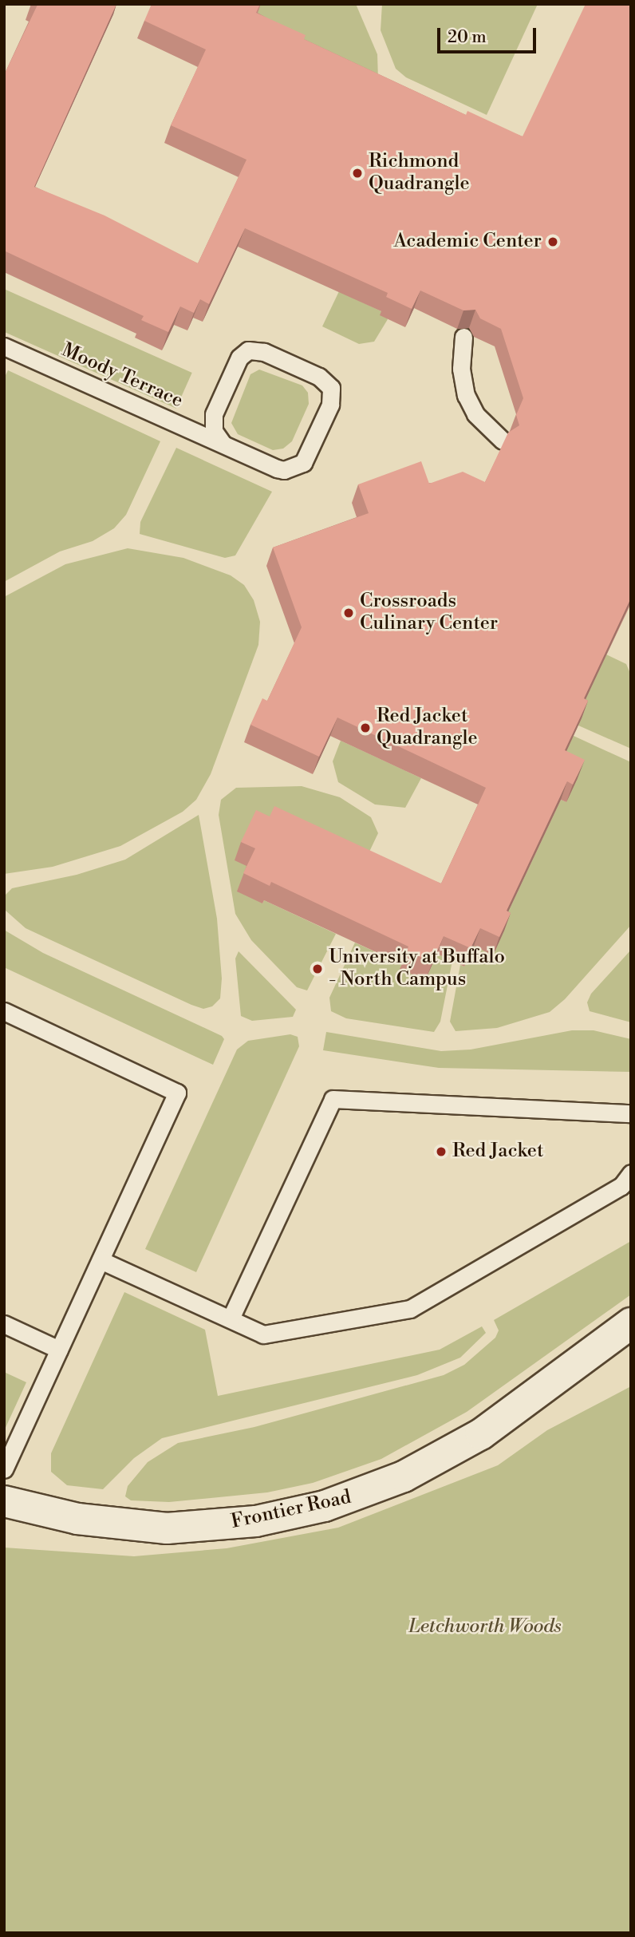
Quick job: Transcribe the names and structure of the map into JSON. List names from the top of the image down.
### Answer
{
  "streets": {
    "street": ["Frontier Road"],
    "lane": ["Moody Terrace"]
  },
  "parks": ["Letchworth Woods"],
  "places": [
    "Richmond Quadrangle",
    "Academic Center",
    "Crossroads Culinary Center",
    "Red Jacket Quadrangle",
    "University at Buffalo - North Campus",
    "Red Jacket"
  ],
  "scale_bar": "20 m"
}
